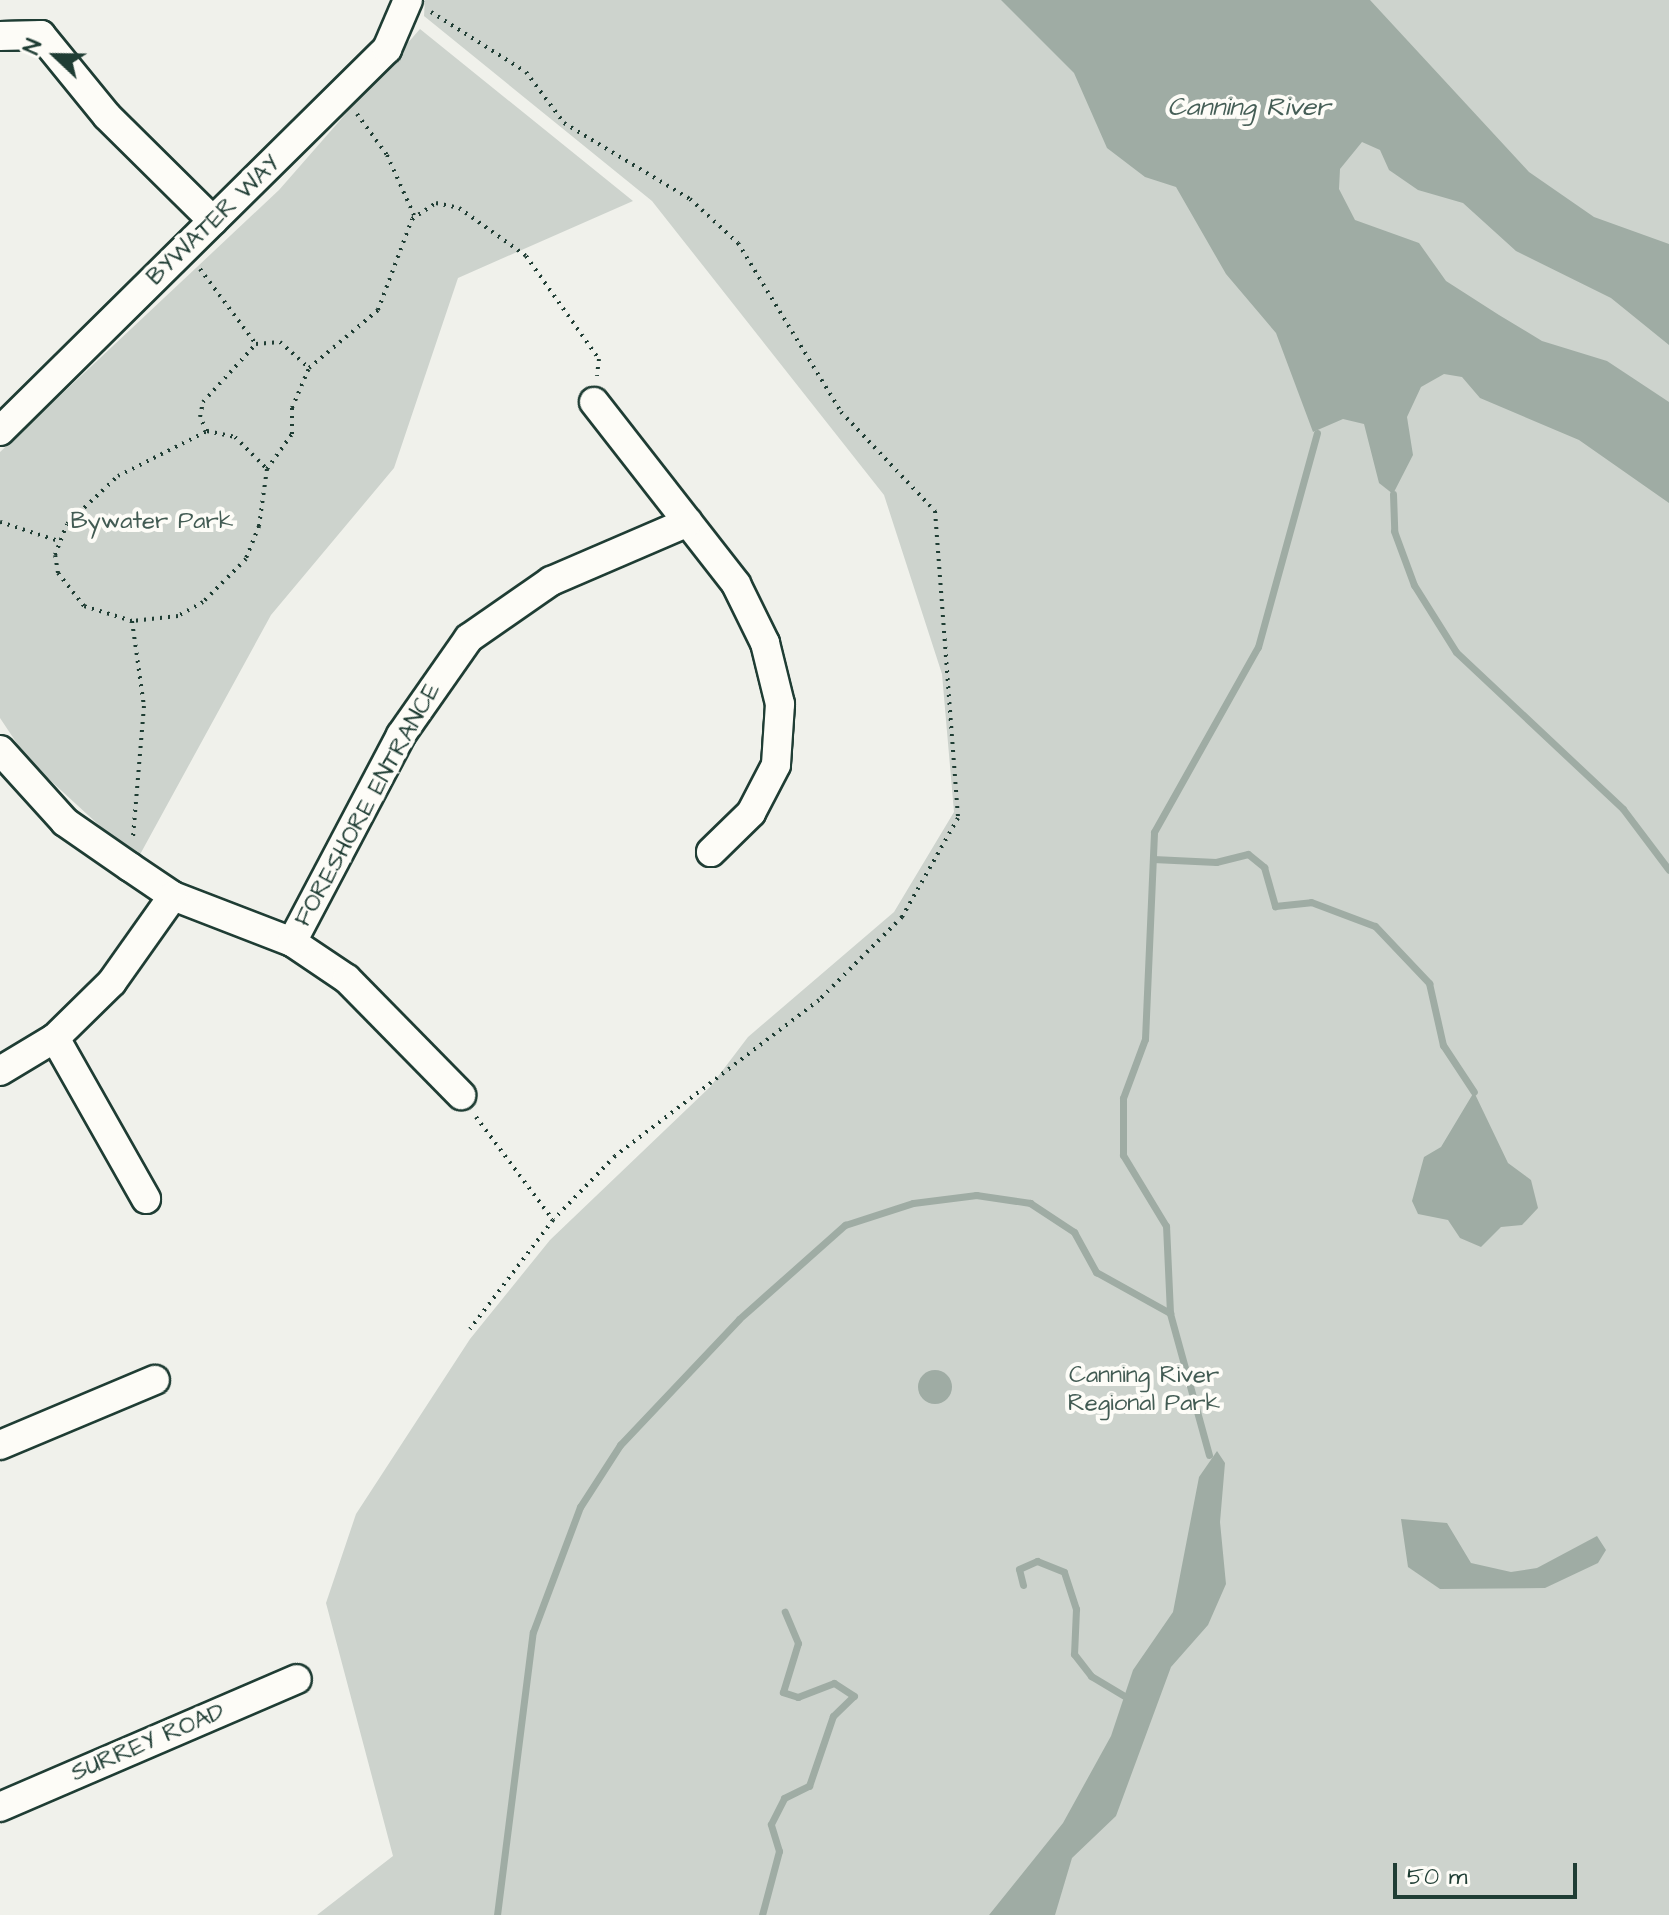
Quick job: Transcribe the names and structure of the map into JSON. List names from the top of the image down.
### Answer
{
  "streets": {
    "street": ["BYWATER WAY", "FORESHORE ENTRANCE", "SURREY ROAD"]
  },
  "water": ["Canning River"],
  "parks": ["Bywater Park", "Canning River Regional Park"],
  "scale_bar": "50 m",
  "north": "left"
}
